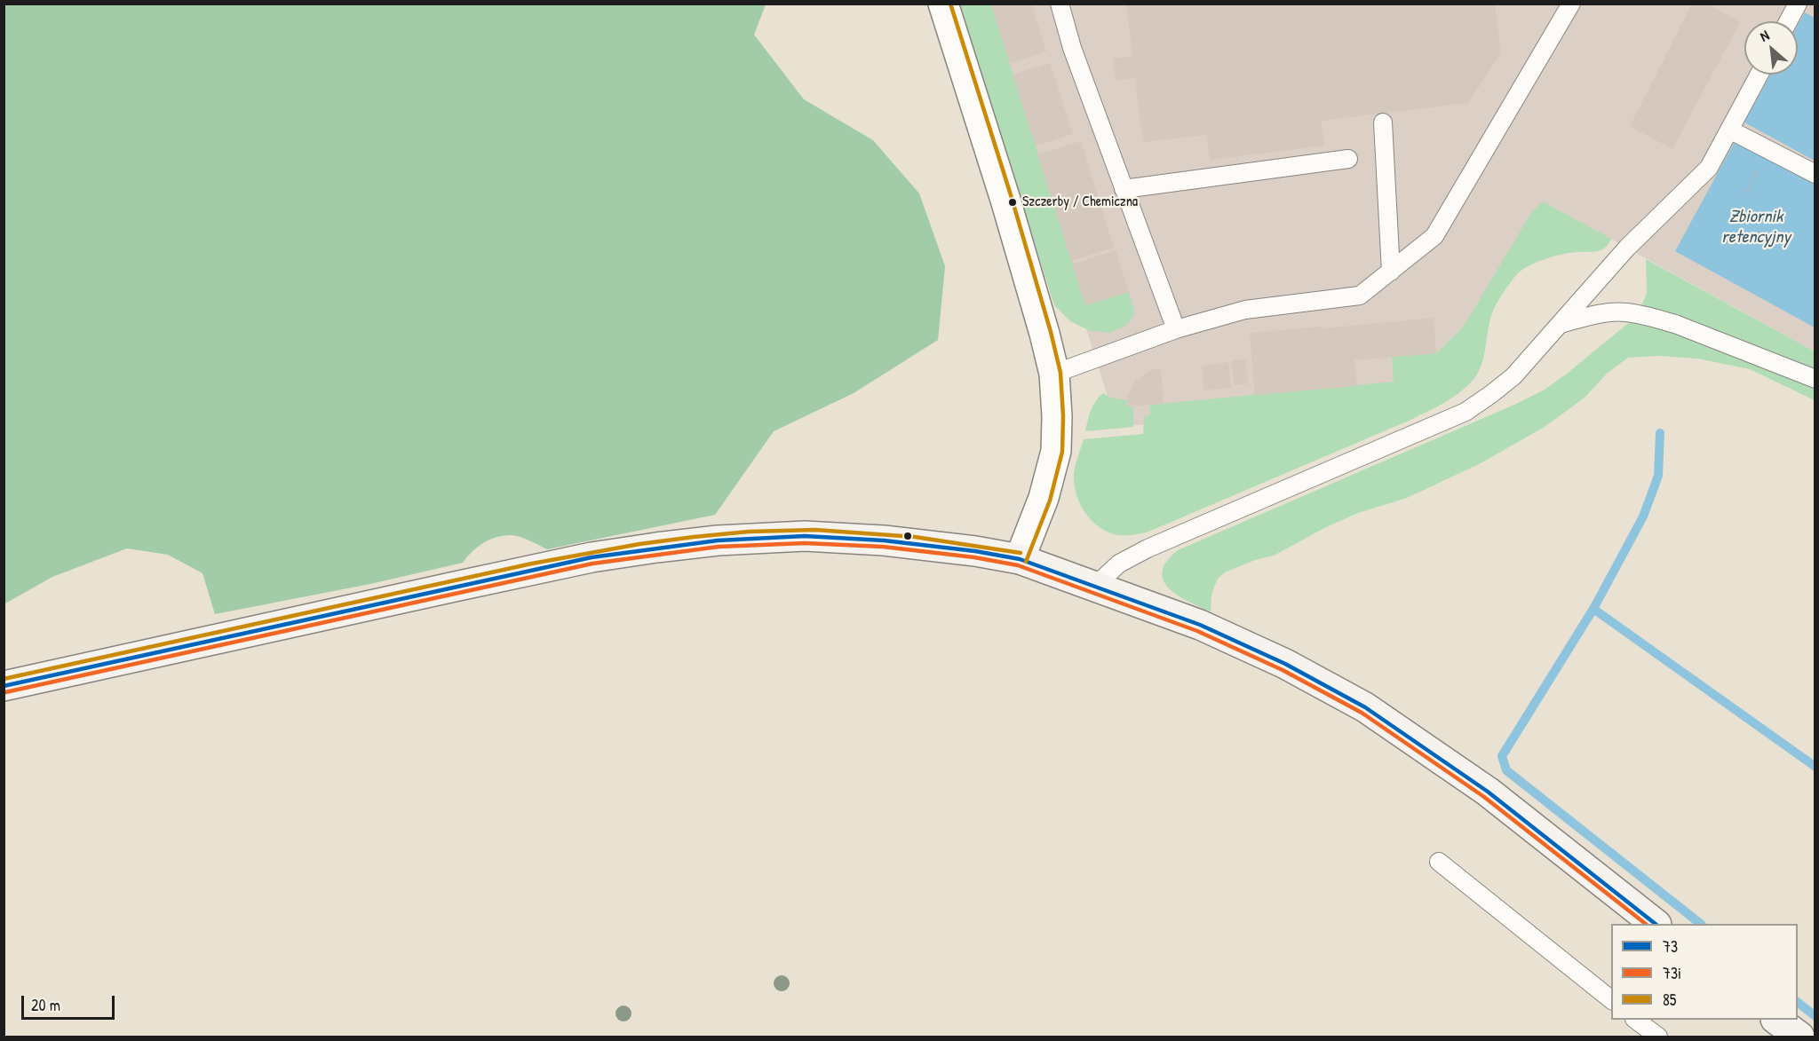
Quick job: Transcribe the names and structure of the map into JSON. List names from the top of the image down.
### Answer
{
  "water": ["Zbiornik retencyjny"],
  "places": ["Szczerby / Chemiczna"],
  "lines": ["transit line 85", "transit line 73", "transit line 73i"],
  "legend": ["73", "73i", "85"],
  "scale_bar": "20 m",
  "north": "top left"
}
